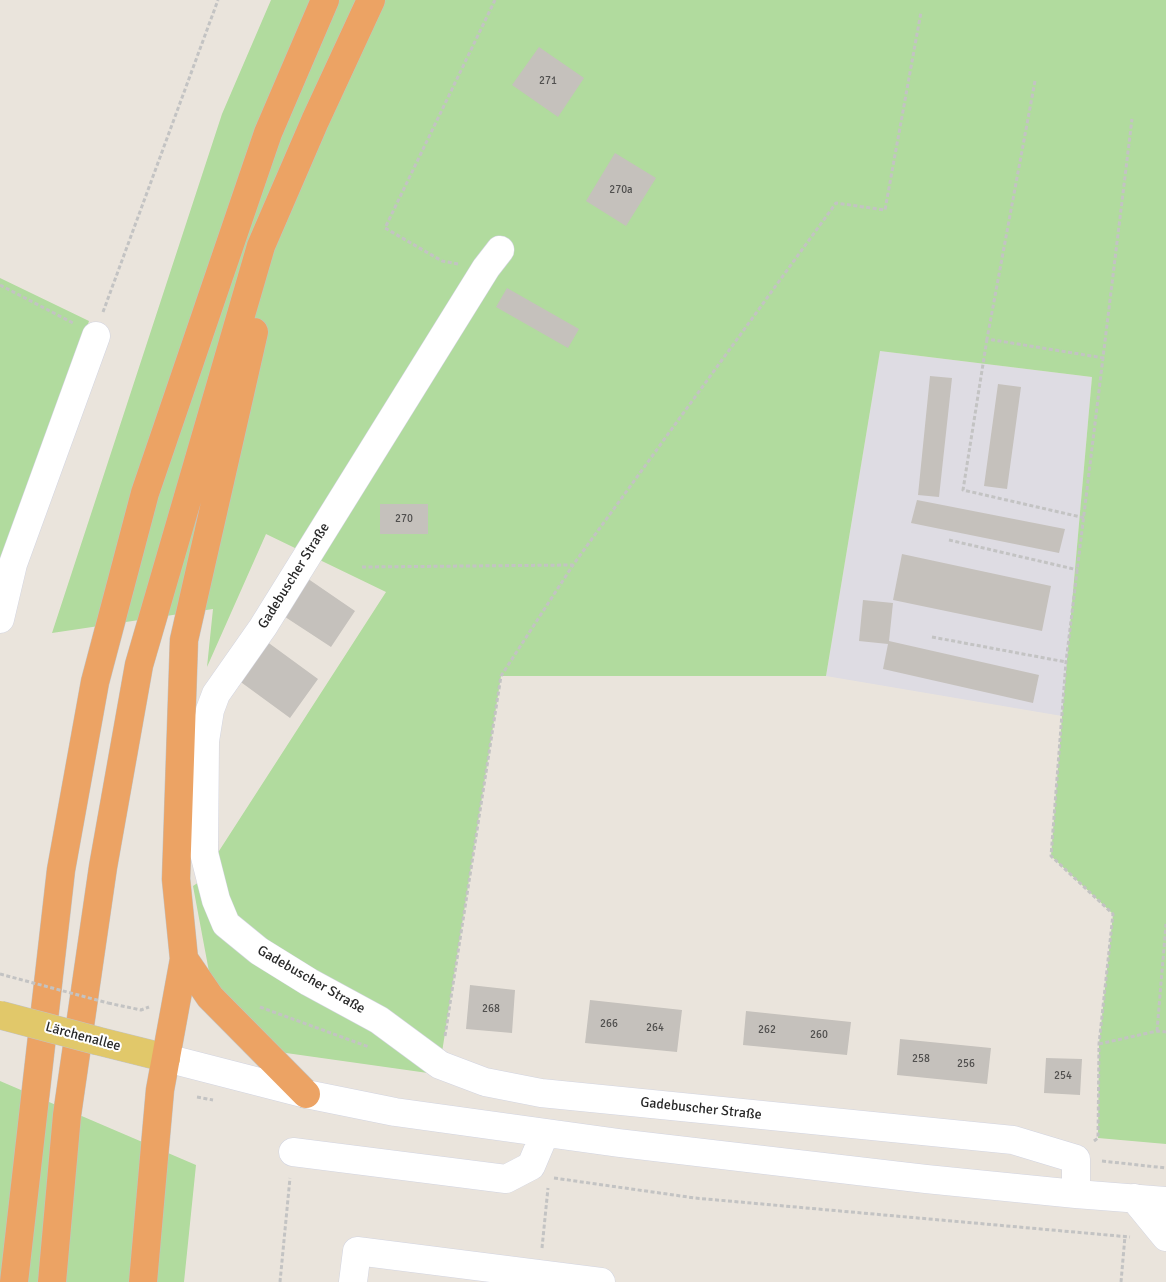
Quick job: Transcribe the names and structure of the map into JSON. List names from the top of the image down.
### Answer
{
  "streets": {
    "main road": ["Lärchenallee"],
    "street": ["Gadebuscher Straße"]
  },
  "house_numbers": [
    "271",
    "270a",
    "270",
    "268",
    "266",
    "264",
    "262",
    "260",
    "258",
    "256",
    "254"
  ]
}
